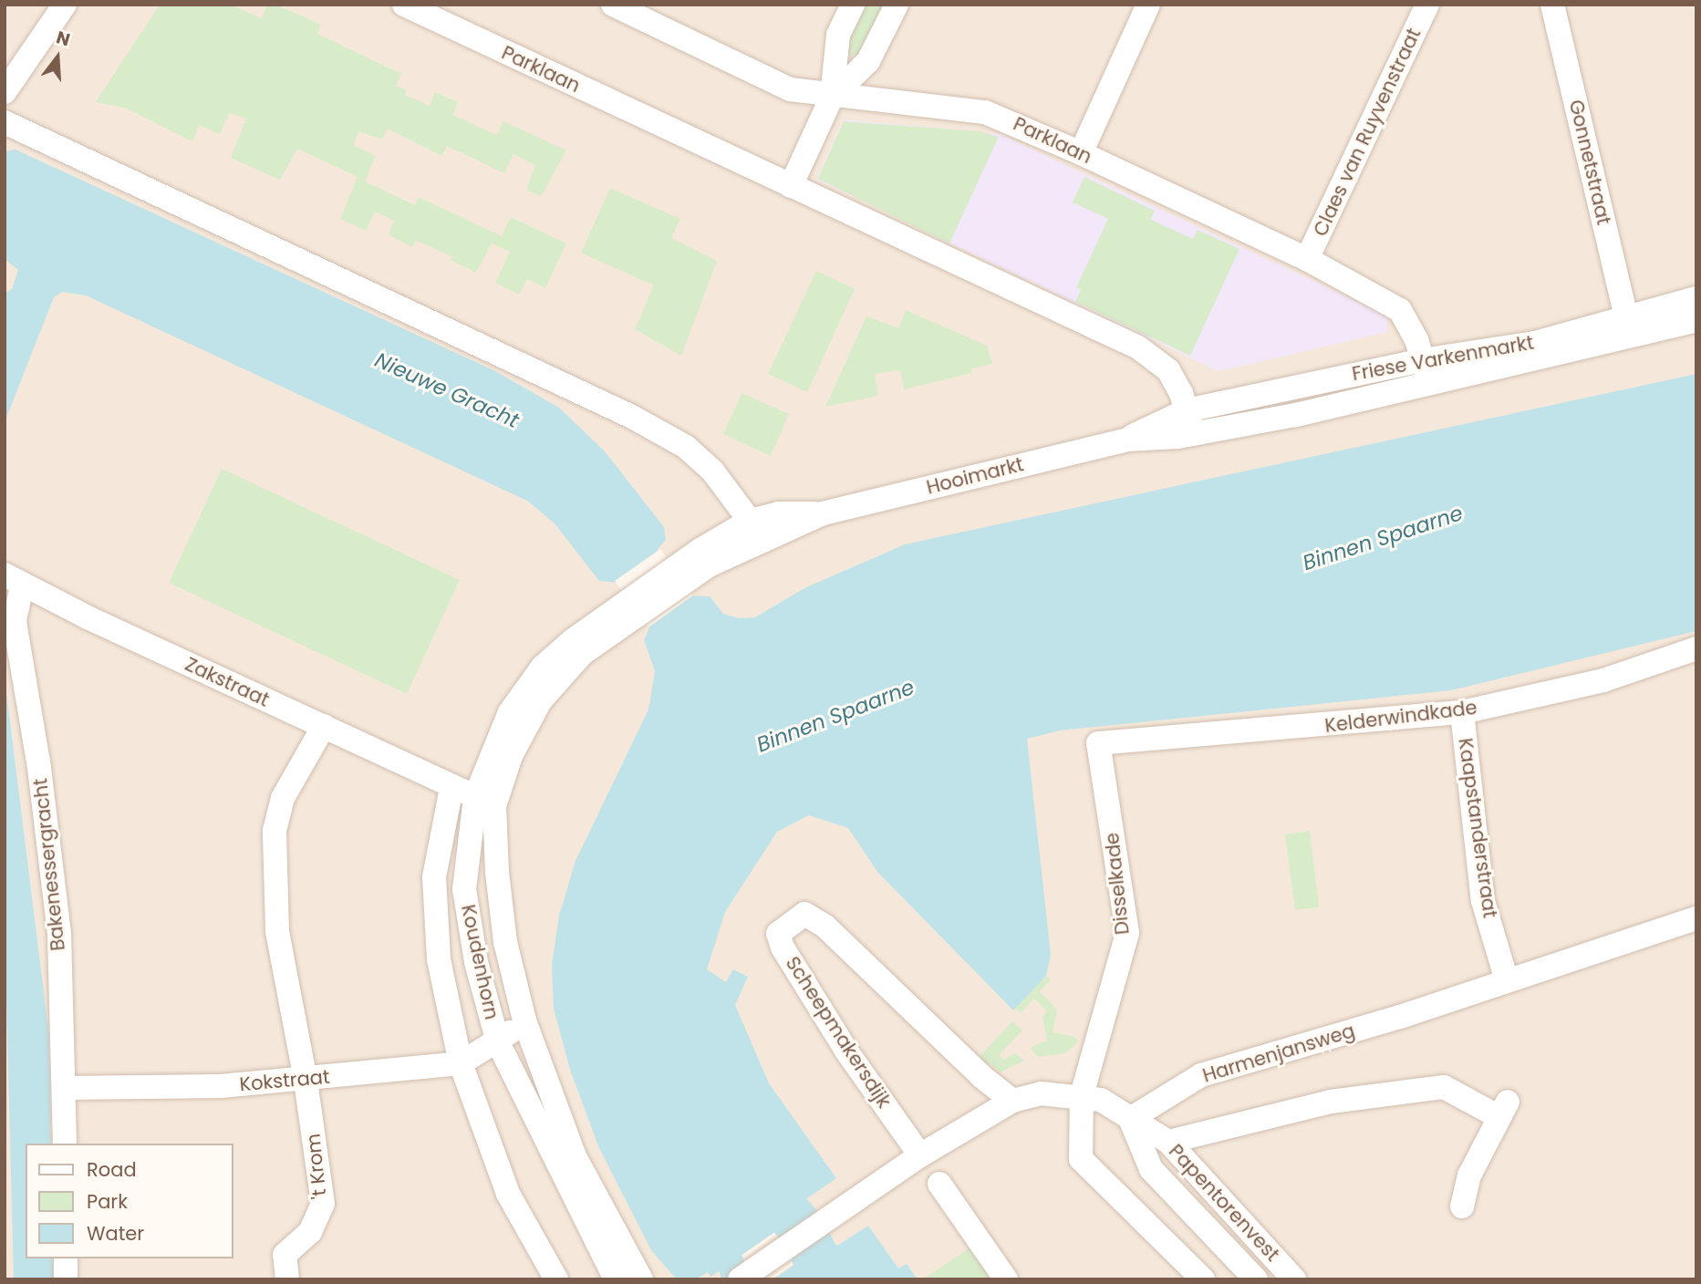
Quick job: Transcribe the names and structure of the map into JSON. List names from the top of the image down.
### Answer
{
  "streets": {
    "street": [
      "Parklaan",
      "Claes van Ruyvenstraat",
      "Gonnetstraat",
      "Friese Varkenmarkt",
      "Hooimarkt",
      "Zakstraat",
      "Kelderwindkade",
      "Kaapstanderstraat",
      "Bakenessergracht",
      "Disselkade",
      "Koudenhorn",
      "Scheepmakersdijk",
      "Harmenjansweg",
      "Kokstraat",
      "'t Krom",
      "Papentorenvest"
    ]
  },
  "crossings": [
    ["Parklaan", "Claes van Ruyvenstraat"],
    ["Parklaan", "Friese Varkenmarkt"],
    ["Parklaan", "Hooimarkt"],
    ["Gonnetstraat", "Friese Varkenmarkt"],
    ["Friese Varkenmarkt", "Hooimarkt"],
    ["Hooimarkt", "Koudenhorn"],
    ["Zakstraat", "Bakenessergracht"],
    ["Zakstraat", "Koudenhorn"],
    ["Kelderwindkade", "Kaapstanderstraat"],
    ["Kelderwindkade", "Disselkade"],
    ["Kaapstanderstraat", "Harmenjansweg"],
    ["Bakenessergracht", "Kokstraat"],
    ["Koudenhorn", "Kokstraat"],
    ["Harmenjansweg", "Papentorenvest"],
    ["Kokstraat", "'t Krom"]
  ],
  "water": ["Nieuwe Gracht", "Binnen Spaarne"],
  "legend": ["Road", "Park", "Water"],
  "north": "top"
}
